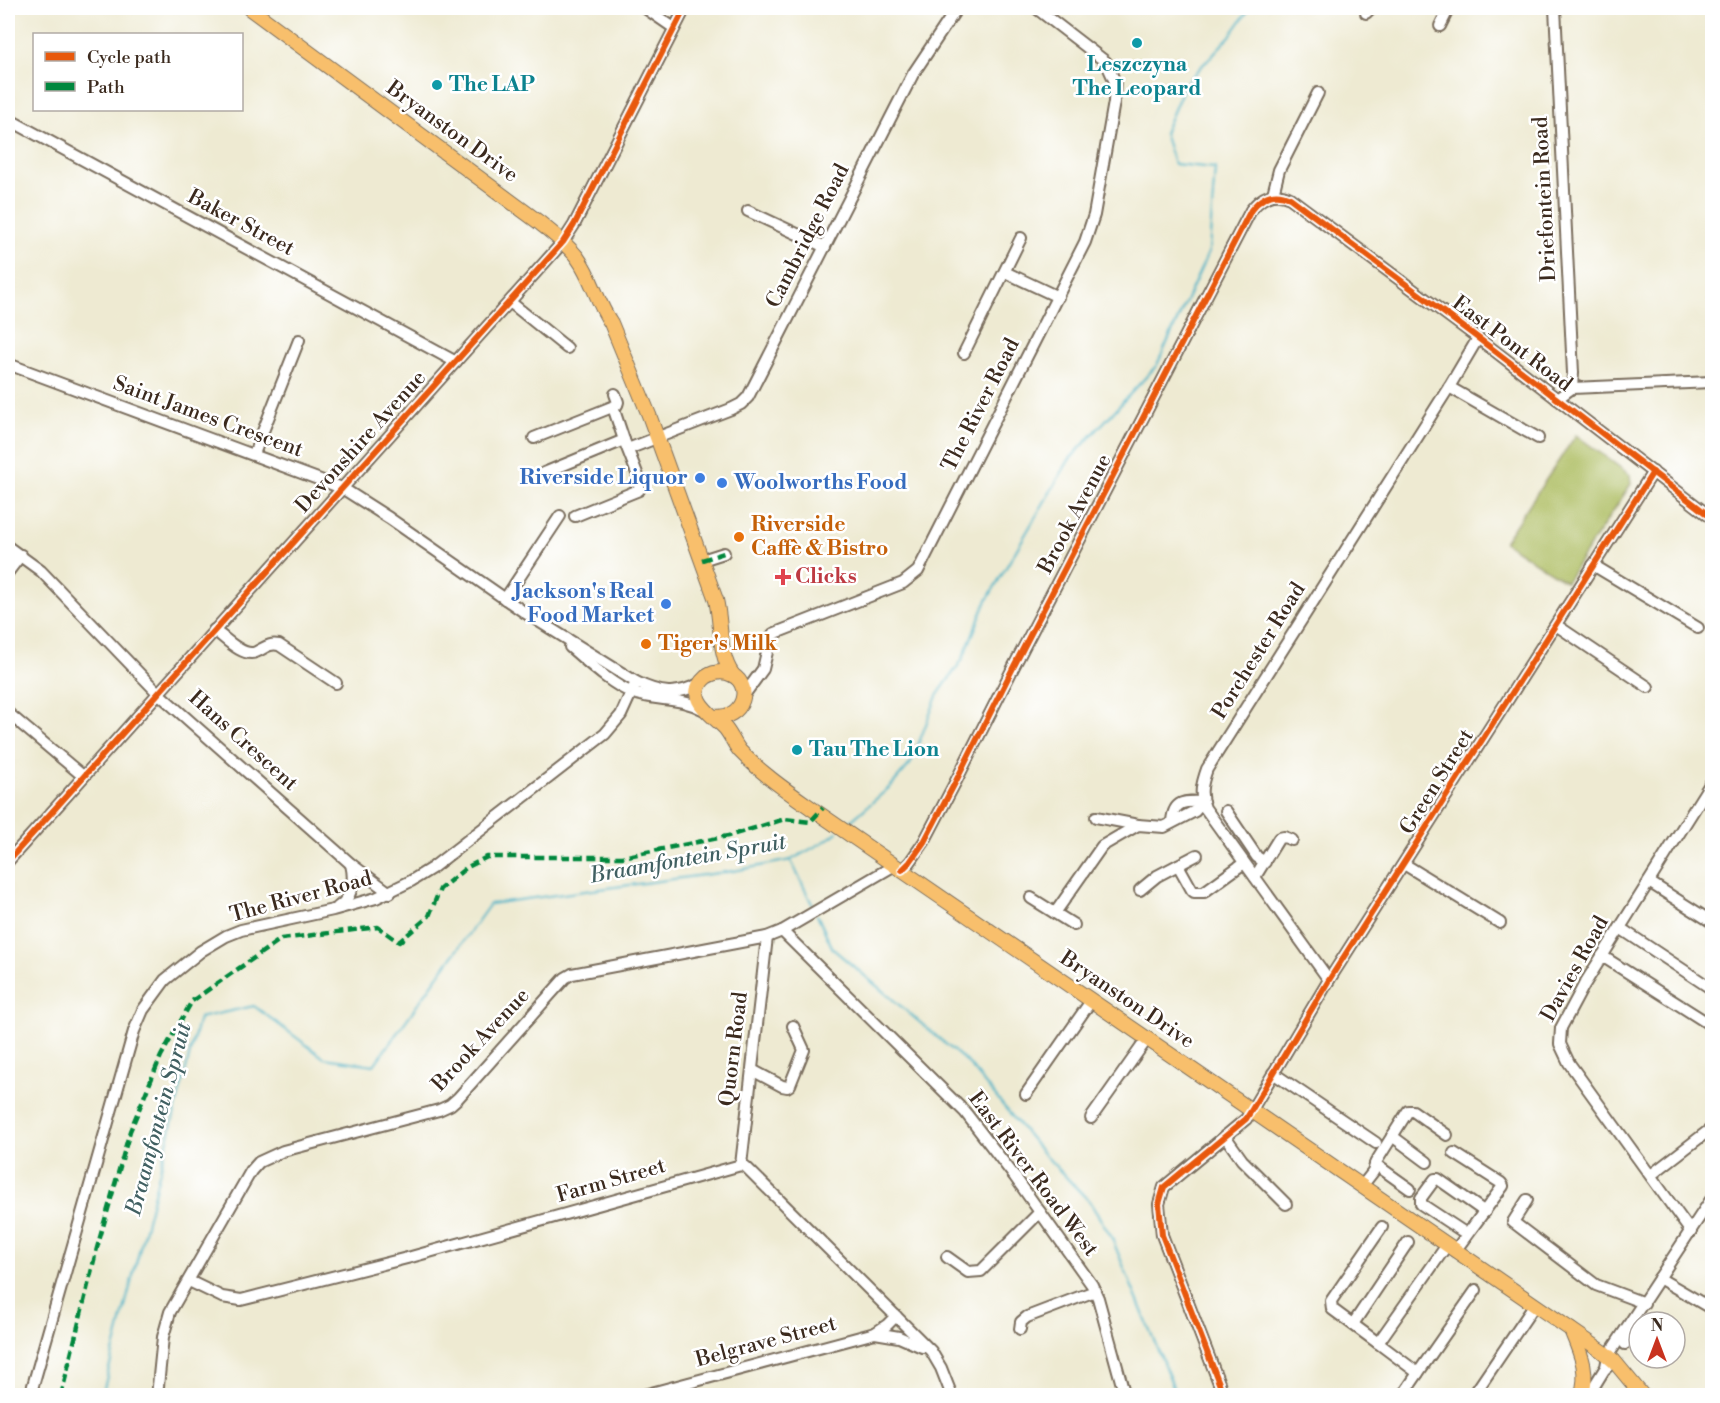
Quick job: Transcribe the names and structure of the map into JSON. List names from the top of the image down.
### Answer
{
  "streets": {
    "main road": ["Bryanston Drive"],
    "street": [
      "Driefontein Road",
      "Baker Street",
      "Cambridge Road",
      "East Pont Road",
      "The River Road",
      "Saint James Crescent",
      "Devonshire Avenue",
      "Brook Avenue",
      "Porchester Road",
      "Hans Crescent",
      "Green Street",
      "Davies Road",
      "Quorn Road",
      "East River Road West",
      "Farm Street",
      "Belgrave Street"
    ]
  },
  "crossings": [
    ["Bryanston Drive", "Cambridge Road"],
    ["Bryanston Drive", "The River Road"],
    ["Bryanston Drive", "Saint James Crescent"],
    ["Bryanston Drive", "Devonshire Avenue"],
    ["Bryanston Drive", "Brook Avenue"],
    ["Bryanston Drive", "Green Street"],
    ["Baker Street", "Devonshire Avenue"],
    ["East Pont Road", "Brook Avenue"],
    ["East Pont Road", "Porchester Road"],
    ["East Pont Road", "Green Street"],
    ["The River Road", "Saint James Crescent"],
    ["The River Road", "Hans Crescent"],
    ["Saint James Crescent", "Devonshire Avenue"],
    ["Devonshire Avenue", "Hans Crescent"],
    ["Brook Avenue", "Quorn Road"],
    ["Brook Avenue", "East River Road West"],
    ["Brook Avenue", "Farm Street"],
    ["Quorn Road", "Farm Street"]
  ],
  "water": ["Braamfontein Spruit"],
  "places": {
    "other": [
      "Leszczyna The Leopard",
      "The LAP",
      "Riverside Liquor",
      "Woolworths Food",
      "Riverside Caffè & Bistro",
      "Jackson's Real Food Market",
      "Tiger's Milk",
      "Tau The Lion"
    ],
    "health": ["Clicks"]
  },
  "legend": ["Cycle path", "Path"],
  "north": "top"
}
